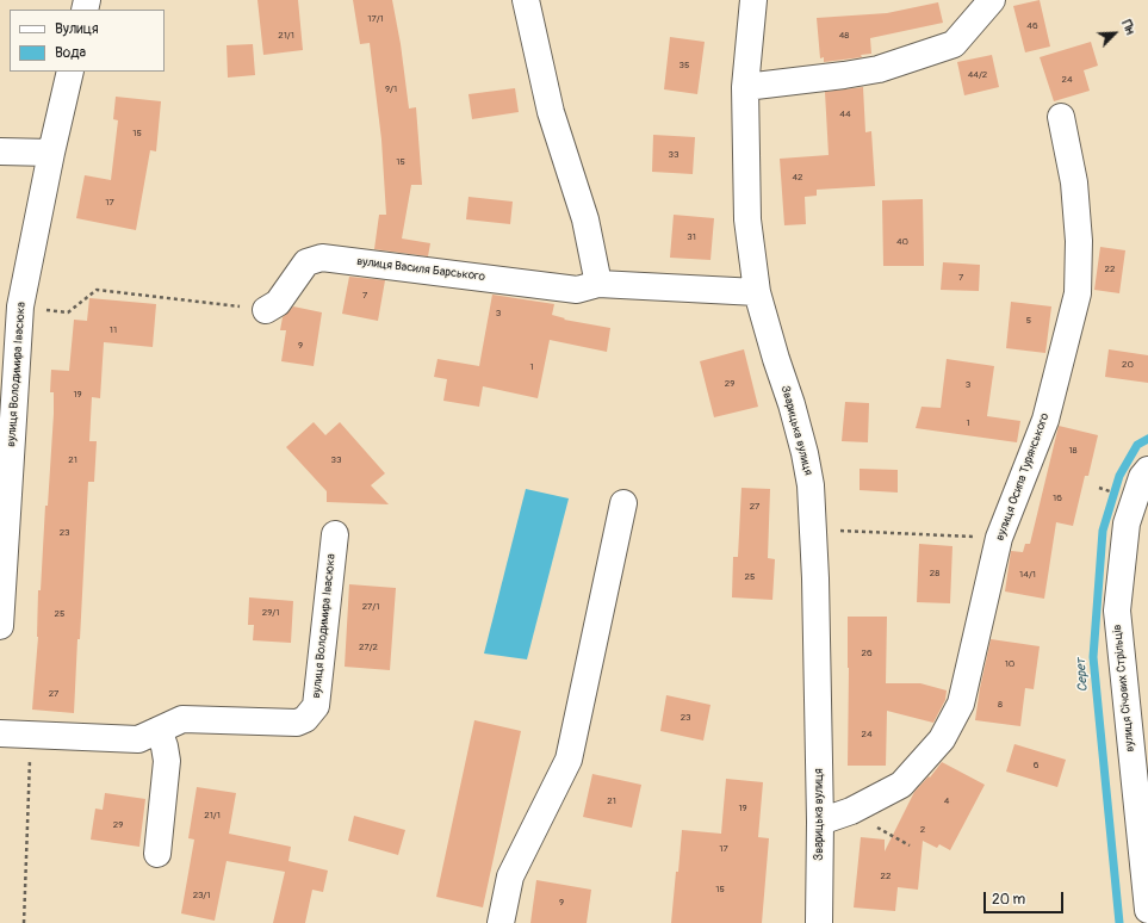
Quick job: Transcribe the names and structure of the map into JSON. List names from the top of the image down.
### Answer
{
  "streets": {
    "street": [
      "вулиця Василя Барського",
      "вулиця Володимира Івасюка",
      "Зварицька вулиця",
      "вулиця Осипа Турянського",
      "вулиця Січових Стрільців"
    ]
  },
  "crossings": [
    ["вулиця Василя Барського", "Зварицька вулиця"],
    ["Зварицька вулиця", "вулиця Осипа Турянського"]
  ],
  "water": ["Серет"],
  "house_numbers": [
    "17/1",
    "46",
    "21/1",
    "48",
    "35",
    "44/2",
    "24",
    "9/1",
    "44",
    "15",
    "33",
    "15",
    "42",
    "17",
    "31",
    "40",
    "22",
    "7",
    "7",
    "3",
    "5",
    "11",
    "9",
    "20",
    "1",
    "29",
    "3",
    "19",
    "1",
    "18",
    "21",
    "33",
    "16",
    "27",
    "23",
    "28",
    "14/1",
    "25",
    "27/1",
    "29/1",
    "25",
    "27/2",
    "26",
    "10",
    "27",
    "8",
    "23",
    "24",
    "6",
    "21",
    "4",
    "19",
    "21/1",
    "29",
    "2",
    "17",
    "22",
    "15",
    "23/1",
    "9"
  ],
  "legend": ["Вулиця", "Вода"],
  "scale_bar": "20 m",
  "north": "top right"
}
